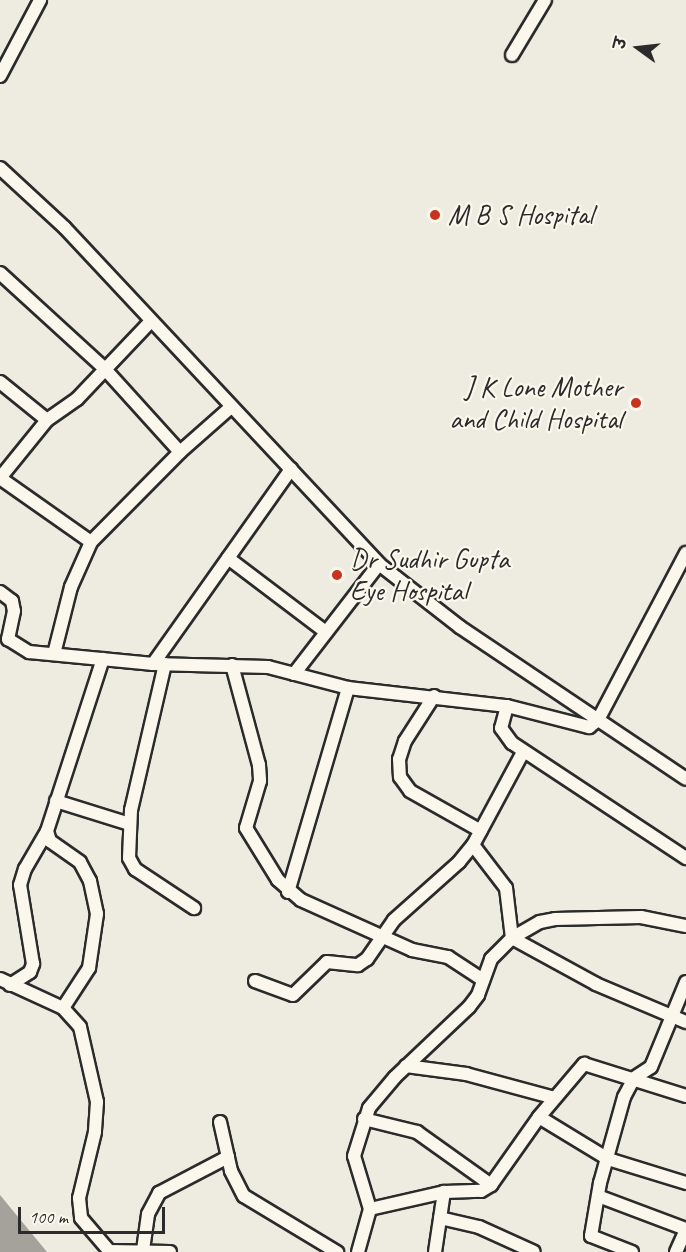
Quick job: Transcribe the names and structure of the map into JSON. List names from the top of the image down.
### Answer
{
  "places": ["M B S Hospital", "J K Lone Mother and Child Hospital", "Dr Sudhir Gupta Eye Hospital"],
  "scale_bar": "100 m",
  "north": "left"
}
